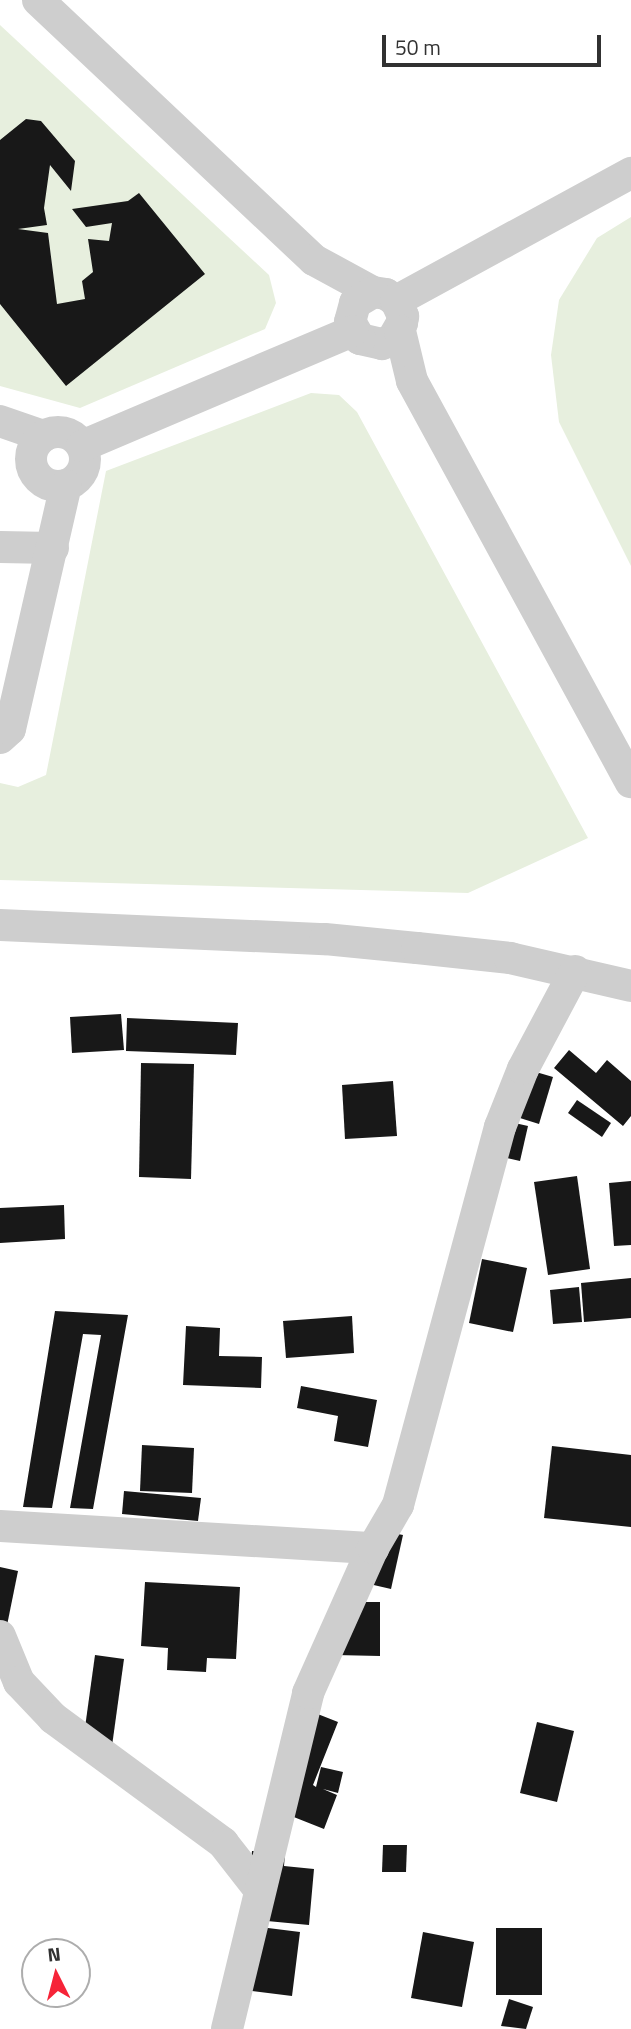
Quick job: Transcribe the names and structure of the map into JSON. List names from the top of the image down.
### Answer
{
  "scale_bar": "50 m",
  "north": "top"
}
